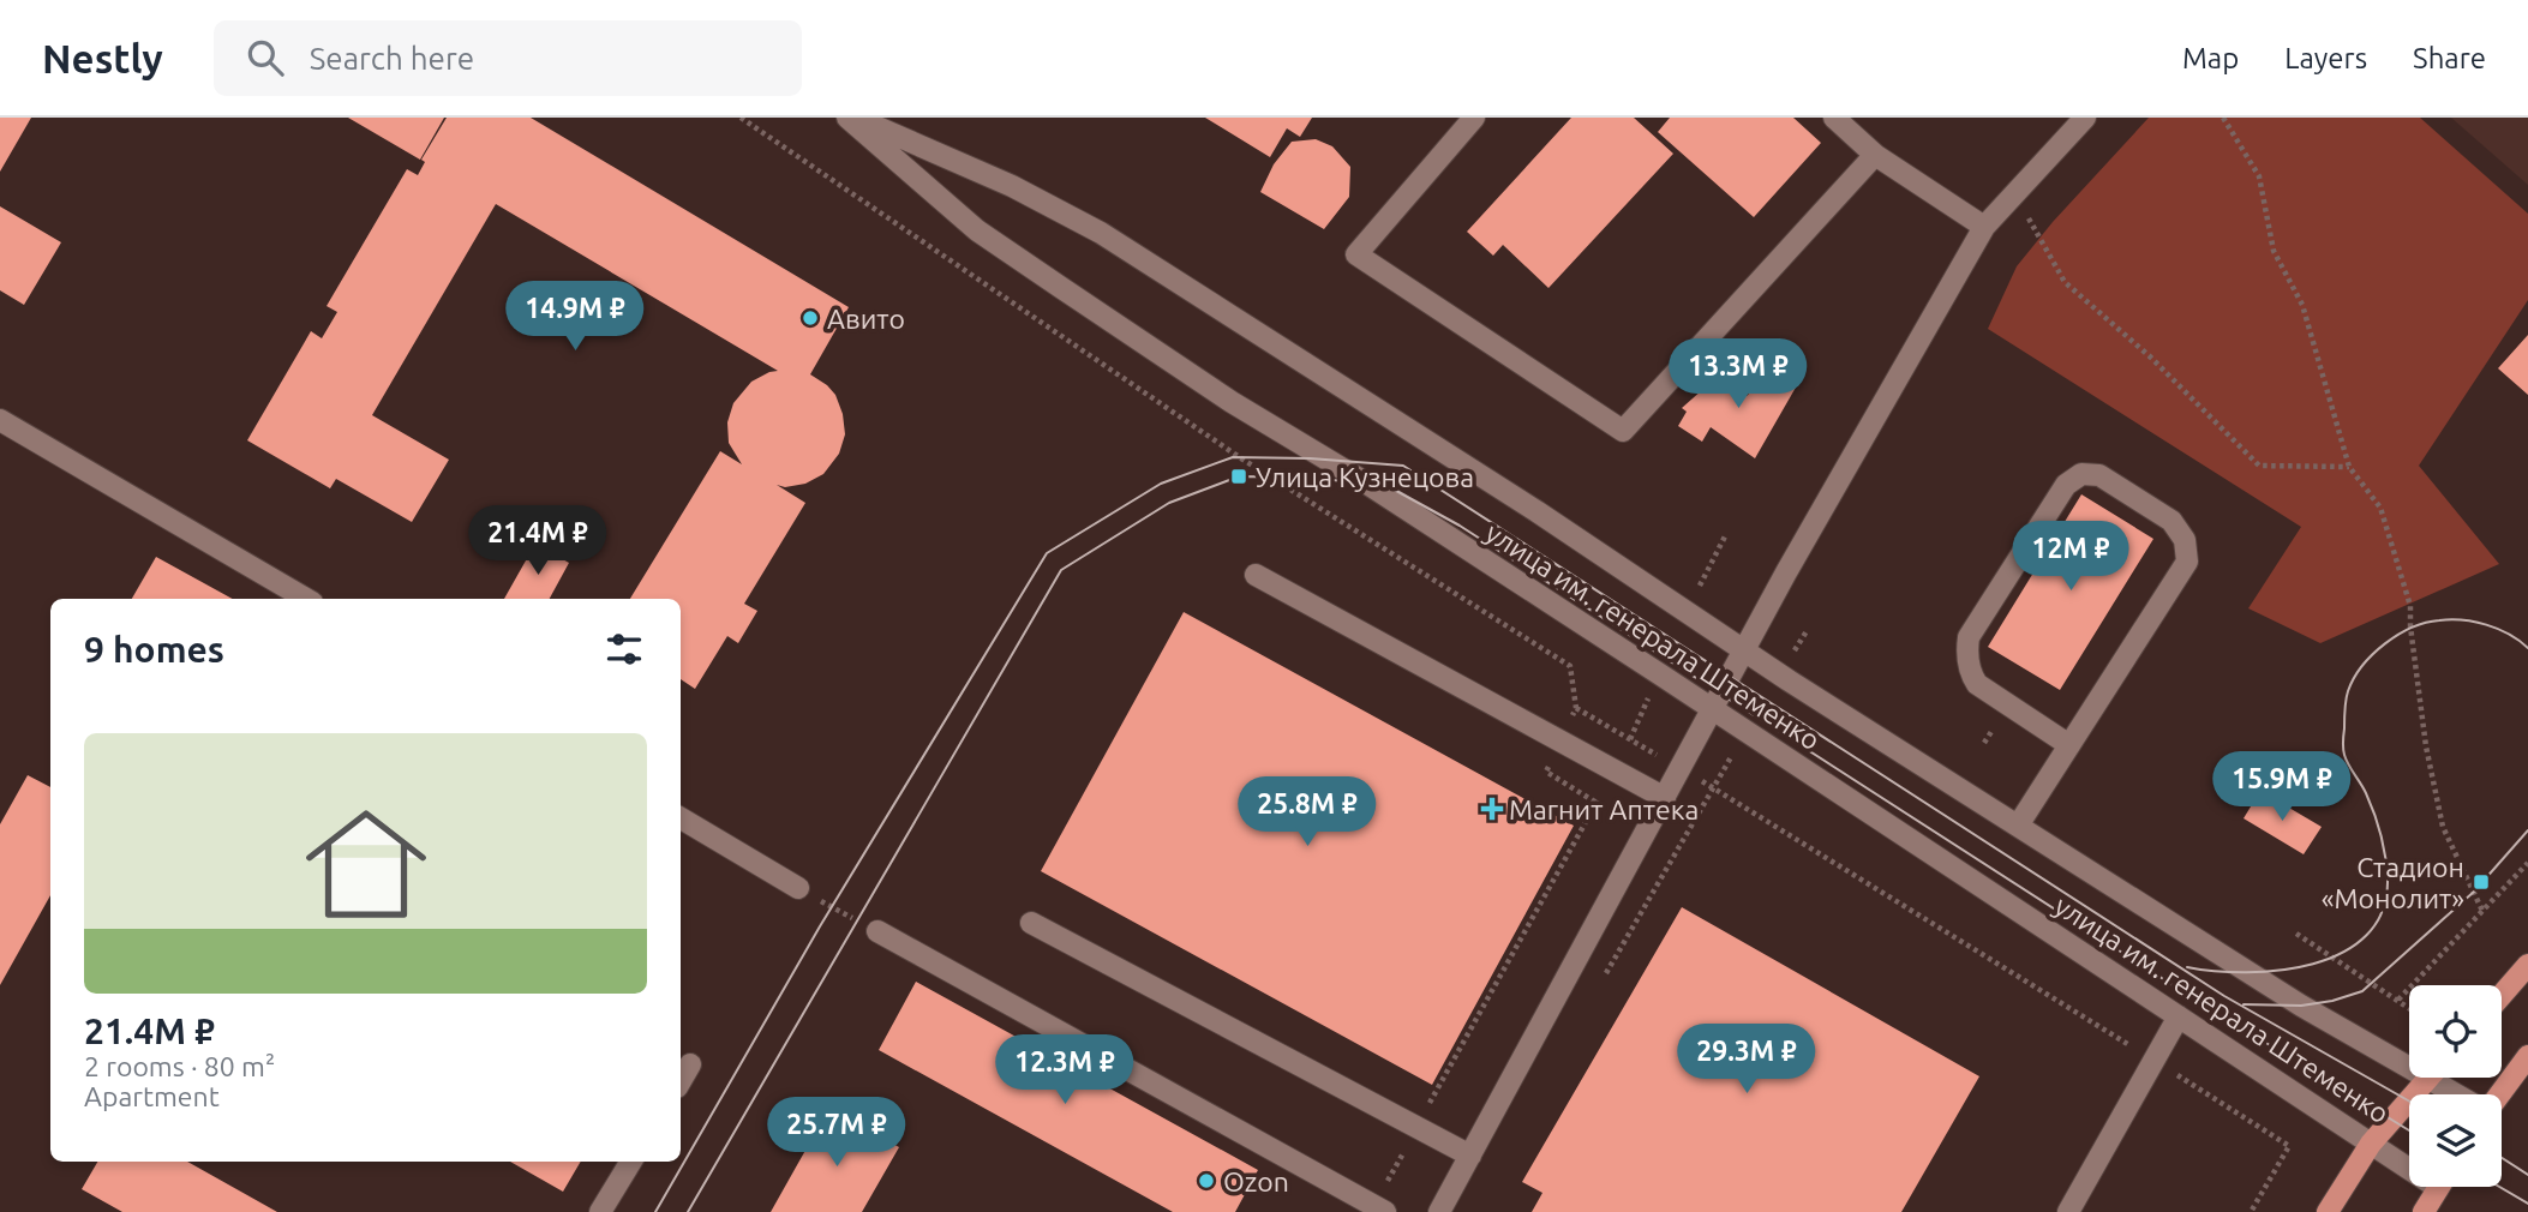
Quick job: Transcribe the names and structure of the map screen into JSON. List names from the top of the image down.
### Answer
{
  "streets": {
    "street": ["улица им. генерала Штеменко"]
  },
  "places": {
    "other": ["Авито", "Ozon"],
    "transit": ["Улица Кузнецова", "Стадион «Монолит»"],
    "health": ["Магнит Аптека"]
  },
  "page": {
    "header": "Nestly",
    "search": "Search here",
    "nav": ["Map", "Layers", "Share"],
    "price": [
      "14.9M ₽",
      "13.3M ₽",
      "21.4M ₽",
      "12M ₽",
      "15.9M ₽",
      "25.8M ₽",
      "29.3M ₽",
      "12.3M ₽",
      "25.7M ₽"
    ],
    "heading": "9 homes",
    "list": [
      {
        "name": "21.4M ₽",
        "note": "2 rooms · 80 m² · Apartment"
      }
    ]
  }
}
